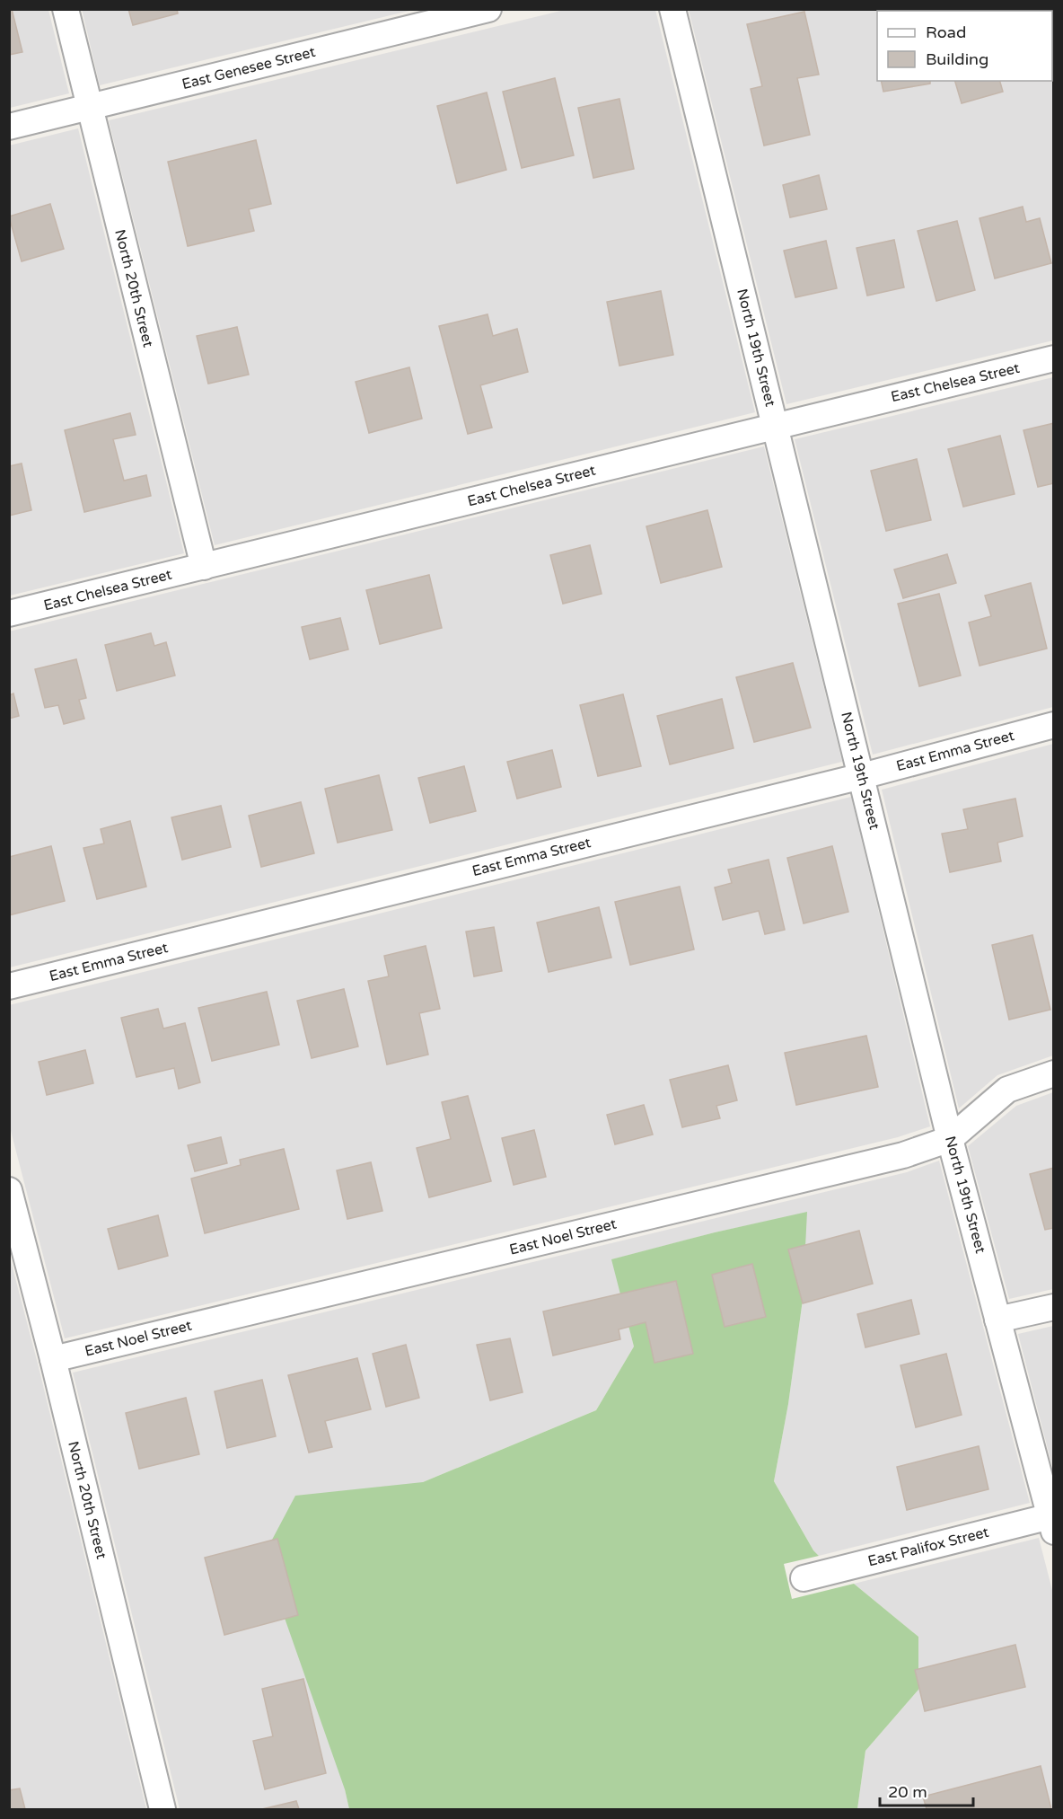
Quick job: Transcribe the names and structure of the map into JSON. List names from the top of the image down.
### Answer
{
  "streets": {
    "street": [
      "East Genesee Street",
      "North 20th Street",
      "North 19th Street",
      "East Chelsea Street",
      "East Emma Street",
      "East Noel Street",
      "East Palifox Street"
    ]
  },
  "crossings": [
    ["East Genesee Street", "North 20th Street"],
    ["North 20th Street", "East Chelsea Street"],
    ["North 20th Street", "East Noel Street"],
    ["North 19th Street", "East Chelsea Street"],
    ["North 19th Street", "East Emma Street"],
    ["North 19th Street", "East Noel Street"],
    ["North 19th Street", "East Palifox Street"]
  ],
  "legend": ["Road", "Building"],
  "scale_bar": "20 m"
}
